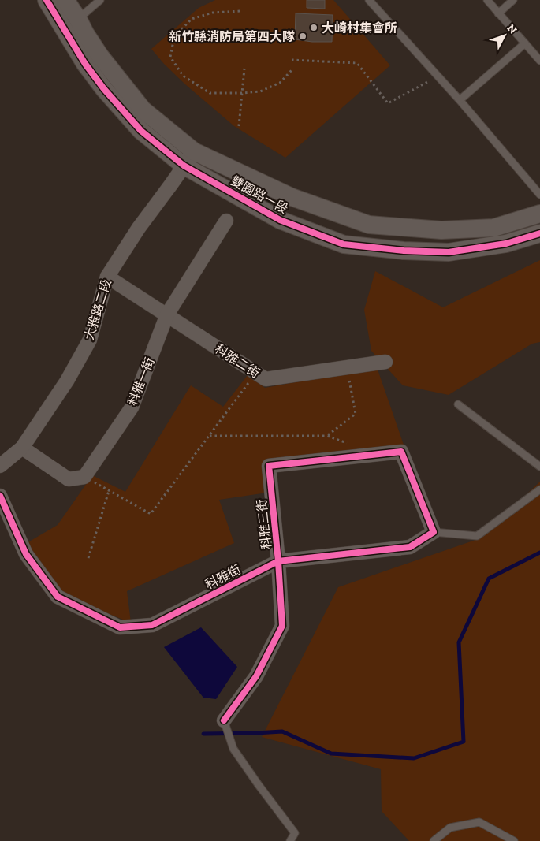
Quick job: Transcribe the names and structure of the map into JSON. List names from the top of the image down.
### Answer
{
  "streets": {
    "street": [
      "雙園路一段",
      "大雅路二段",
      "科雅二街",
      "科雅一街",
      "科雅三街",
      "科雅街"
    ]
  },
  "crossings": [
    ["雙園路一段", "大雅路二段"],
    ["大雅路二段", "科雅二街"],
    ["科雅二街", "科雅一街"],
    ["科雅三街", "科雅街"]
  ],
  "places": ["大崎村集會所", "新竹縣消防局第四大隊"],
  "north": "top right"
}
